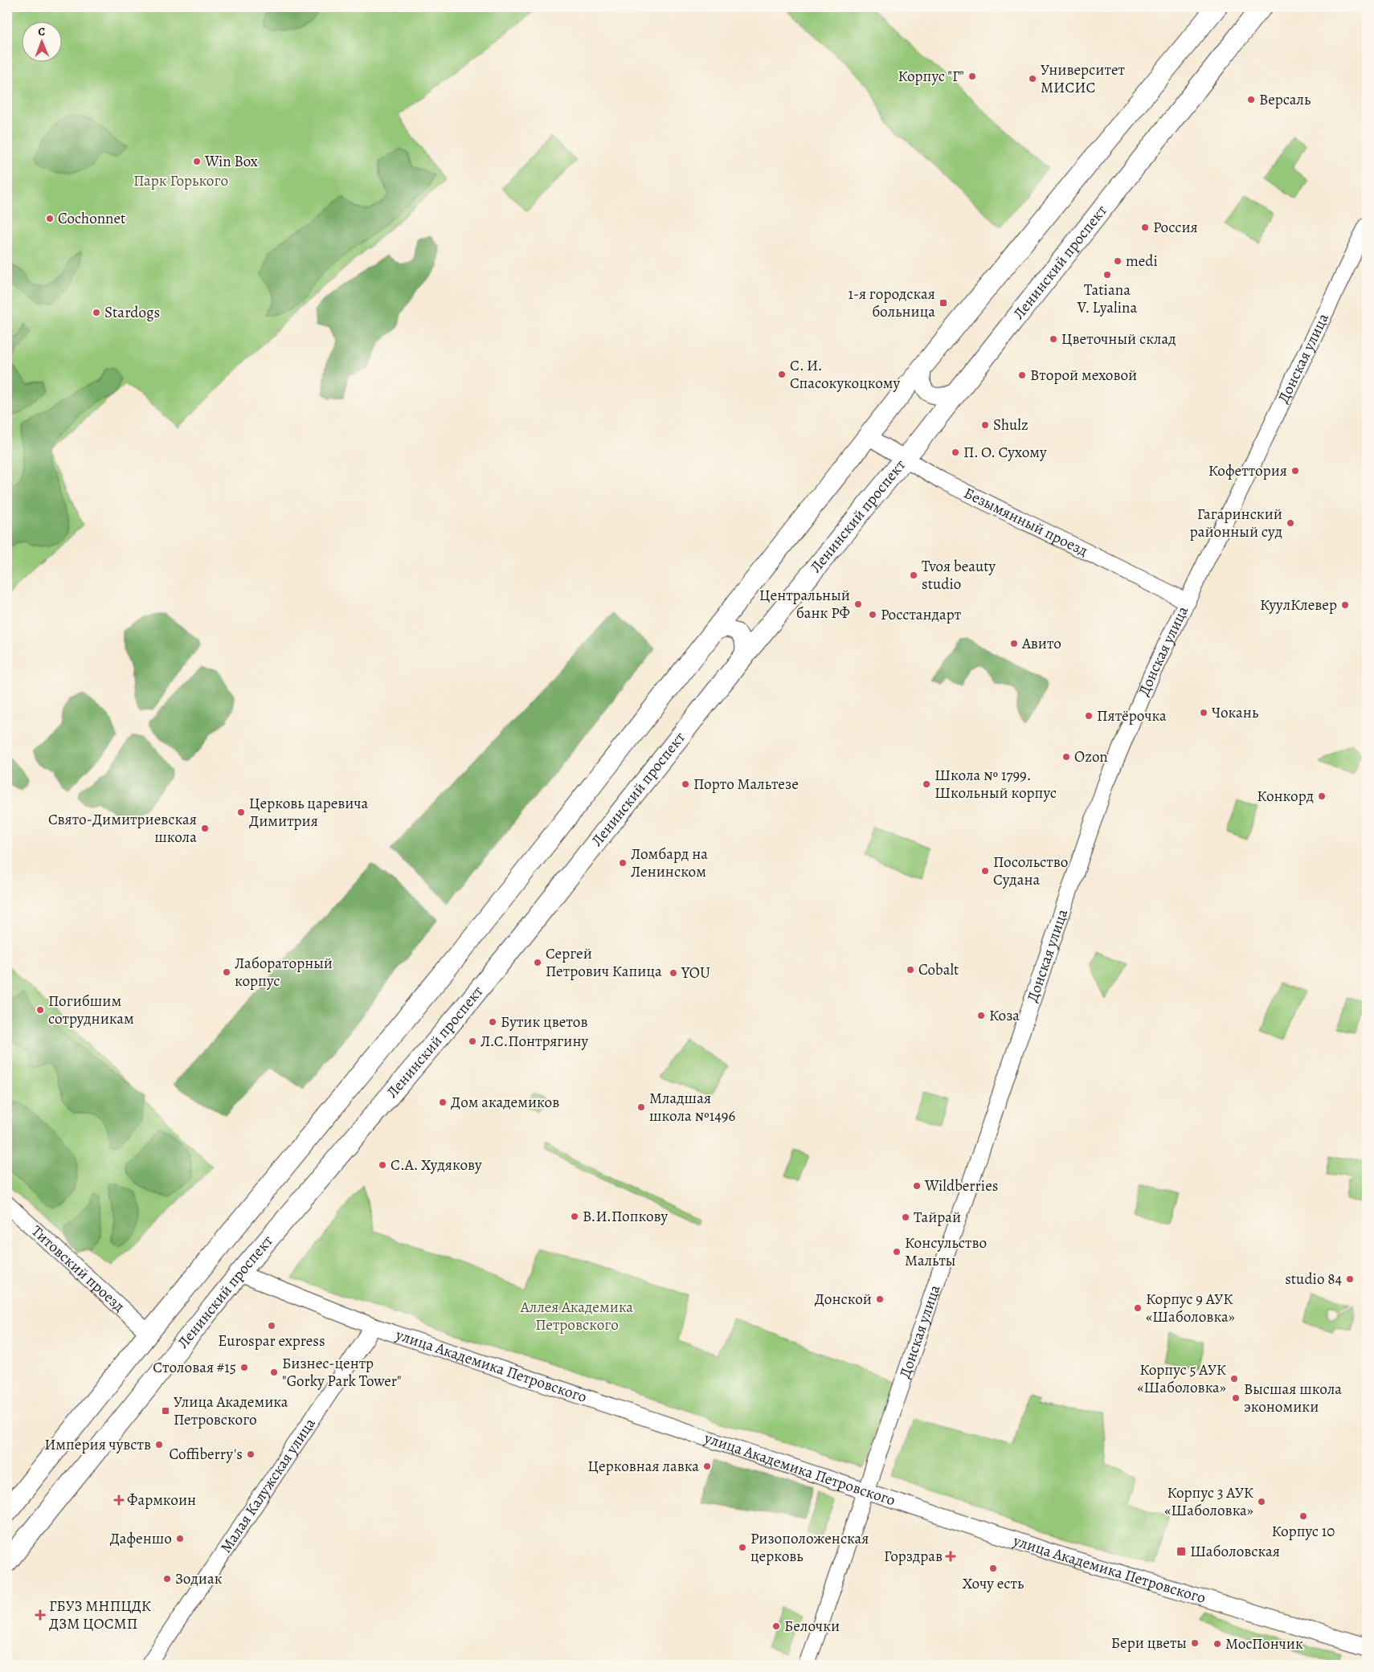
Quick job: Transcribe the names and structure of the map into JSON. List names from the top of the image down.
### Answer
{
  "streets": {
    "main road": ["Ленинский проспект"],
    "street": [
      "Донская улица",
      "Безымянный проезд",
      "Титовский проезд",
      "улица Академика Петровского",
      "Малая Калужская улица"
    ]
  },
  "crossings": [
    ["Ленинский проспект", "Безымянный проезд"],
    ["Ленинский проспект", "улица Академика Петровского"],
    ["Донская улица", "Безымянный проезд"],
    ["Донская улица", "улица Академика Петровского"],
    ["улица Академика Петровского", "Малая Калужская улица"]
  ],
  "parks": ["Парк Горького", "Аллея Академика Петровского"],
  "places": {
    "other": [
      "Корпус \"Г\"",
      "Университет МИСИС",
      "Версаль",
      "Win Box",
      "Cochonnet",
      "Россия",
      "medi",
      "Tatiana V. Lyalina",
      "Stardogs",
      "Цветочный склад",
      "С. И. Спасокукоцкому",
      "Второй меховой",
      "Shulz",
      "П. О. Сухому",
      "Кофеттория",
      "Гагаринский районный суд",
      "Tvoя beauty studio",
      "Центральный банк РФ",
      "КуулКлевер",
      "Росстандарт",
      "Авито",
      "Чокань",
      "Пятёрочка",
      "Ozon",
      "Порто Мальтезе",
      "Школа № 1799. Школьный корпус",
      "Конкорд",
      "Церковь царевича Димитрия",
      "Свято-Димитриевская школа",
      "Ломбард на Ленинском",
      "Посольство Судана",
      "Сергей Петрович Капица",
      "Cobalt",
      "Лабораторный корпус",
      "YOU",
      "Погибшим сотрудникам",
      "Коза",
      "Бутик цветов",
      "Л.С.Понтрягину",
      "Дом академиков",
      "Младшая школа №1496",
      "С.А. Худякову",
      "Wildberries",
      "В.И.Попкову",
      "Тайрай",
      "Консульство Мальты",
      "studio 84",
      "Донской",
      "Корпус 9 АУК «Шаболовка»",
      "Eurospar express",
      "Столовая #15",
      "Бизнес-центр \"Gorky Park Tower\"",
      "Корпус 5 АУК «Шаболовка»",
      "Высшая школа экономики",
      "Империя чувств",
      "Coffiberry's",
      "Церковная лавка",
      "Корпус 3 АУК «Шаболовка»",
      "Корпус 10",
      "Дафеншо",
      "Ризоположенская церковь",
      "Хочу есть",
      "Зодиак",
      "Белочки",
      "Бери цветы",
      "МосПончик"
    ],
    "transit": ["1-я городская больница", "Улица Академика Петровского", "Шаболовская"],
    "health": ["Фармкоин", "Горздрав", "ГБУЗ МНПЦДК ДЗМ ЦОСМП"]
  },
  "north": "top"
}
